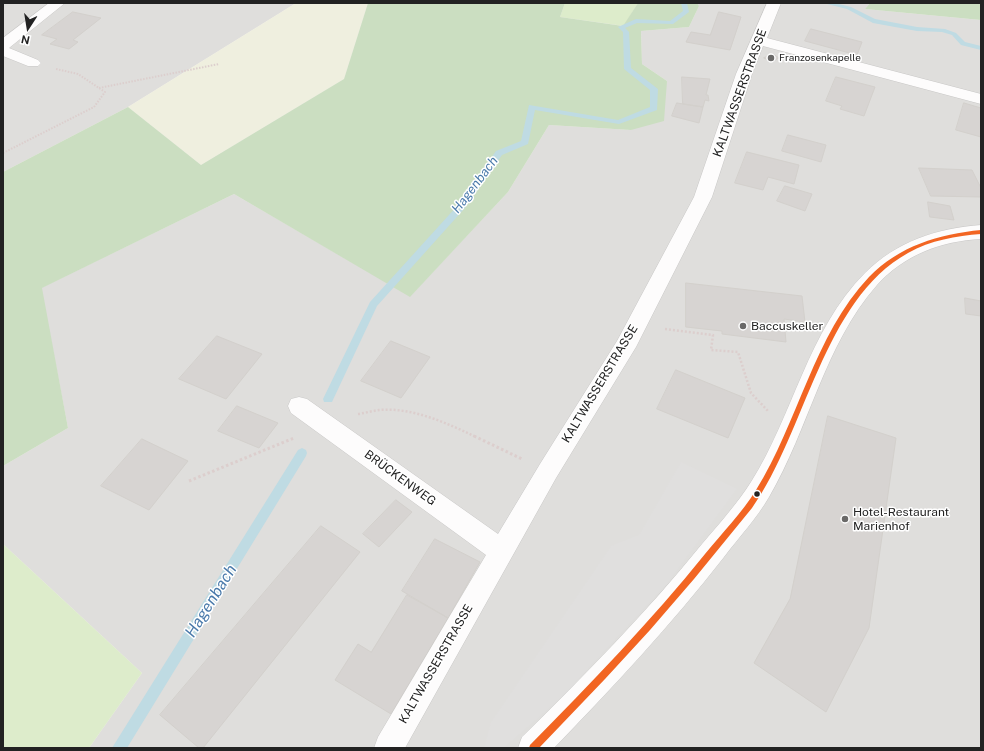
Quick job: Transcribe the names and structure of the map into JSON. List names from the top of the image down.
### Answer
{
  "streets": {
    "street": ["KALTWASSERSTRASSE", "BRÜCKENWEG"]
  },
  "crossings": [
    ["KALTWASSERSTRASSE", "BRÜCKENWEG"]
  ],
  "water": ["Hagenbach"],
  "places": ["Franzosenkapelle", "Baccuskeller", "Hotel-Restaurant Marienhof"],
  "north": "bottom"
}
